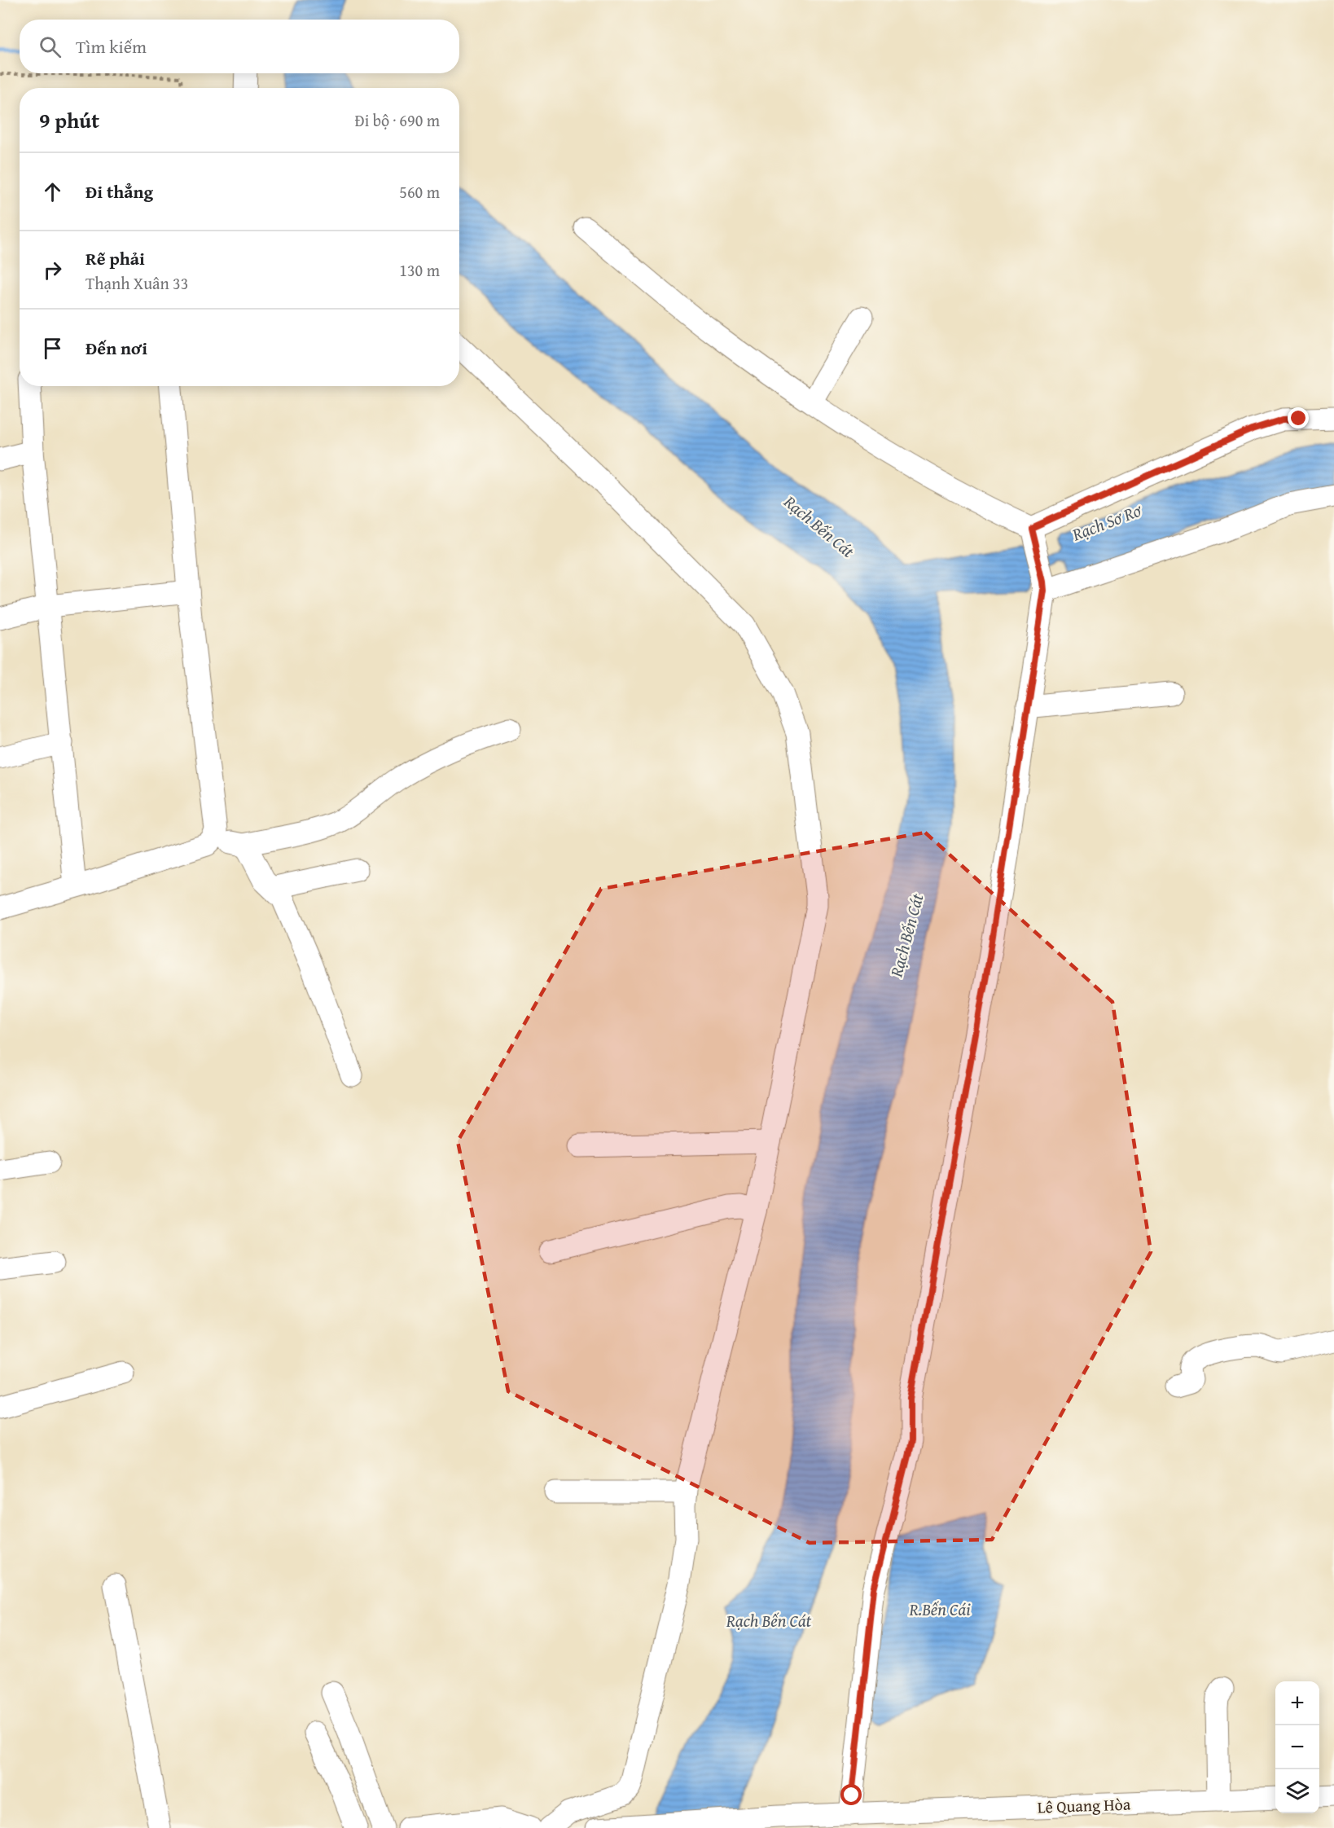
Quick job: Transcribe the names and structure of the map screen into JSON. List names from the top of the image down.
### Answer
{
  "streets": {
    "street": ["Lê Quang Hòa"]
  },
  "water": ["Rạch Sơ Rơ", "Rạch Bến Cát", "R.Bến Cái"],
  "page": {
    "search": "Tìm kiếm",
    "heading": ["9 phút", "Đi bộ · 690 m"],
    "list": [
      ["Đi thẳng", "560 m"],
      ["Rẽ phải", "Thạnh Xuân 33", "130 m"],
      "Đến nơi"
    ],
    "map_buttons": ["+", "−"]
  }
}
